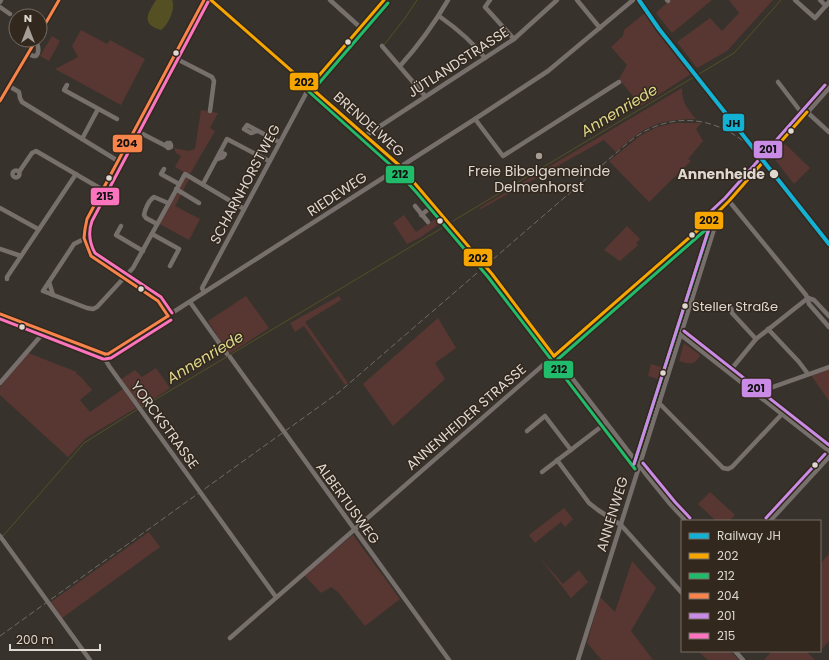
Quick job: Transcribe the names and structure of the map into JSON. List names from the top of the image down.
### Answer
{
  "streets": {
    "street": [
      "JÜTLANDSTRASSE",
      "BRENDELWEG",
      "SCHARNHORSTWEG",
      "RIEDEWEG",
      "ANNENHEIDER STRASSE",
      "YORCKSTRASSE",
      "ALBERTUSWEG",
      "ANNENWEG"
    ]
  },
  "crossings": [
    ["JÜTLANDSTRASSE", "BRENDELWEG"],
    ["BRENDELWEG", "SCHARNHORSTWEG"],
    ["BRENDELWEG", "RIEDEWEG"],
    ["BRENDELWEG", "ANNENHEIDER STRASSE"],
    ["BRENDELWEG", "ANNENWEG"],
    ["SCHARNHORSTWEG", "RIEDEWEG"],
    ["RIEDEWEG", "YORCKSTRASSE"],
    ["RIEDEWEG", "ALBERTUSWEG"],
    ["ANNENHEIDER STRASSE", "YORCKSTRASSE"],
    ["ANNENHEIDER STRASSE", "ALBERTUSWEG"],
    ["ANNENHEIDER STRASSE", "ANNENWEG"]
  ],
  "water": ["Annenriede"],
  "places": ["Freie Bibelgemeinde Delmenhorst", "Annenheide", "Steller Straße"],
  "lines": [
    "rail line JH",
    "transit line 202",
    "transit line 204",
    "transit line 215",
    "transit line 212",
    "transit line 201"
  ],
  "legend": [
    "Railway JH",
    "202",
    "212",
    "204",
    "201",
    "215"
  ],
  "scale_bar": "200 m",
  "north": "top"
}
